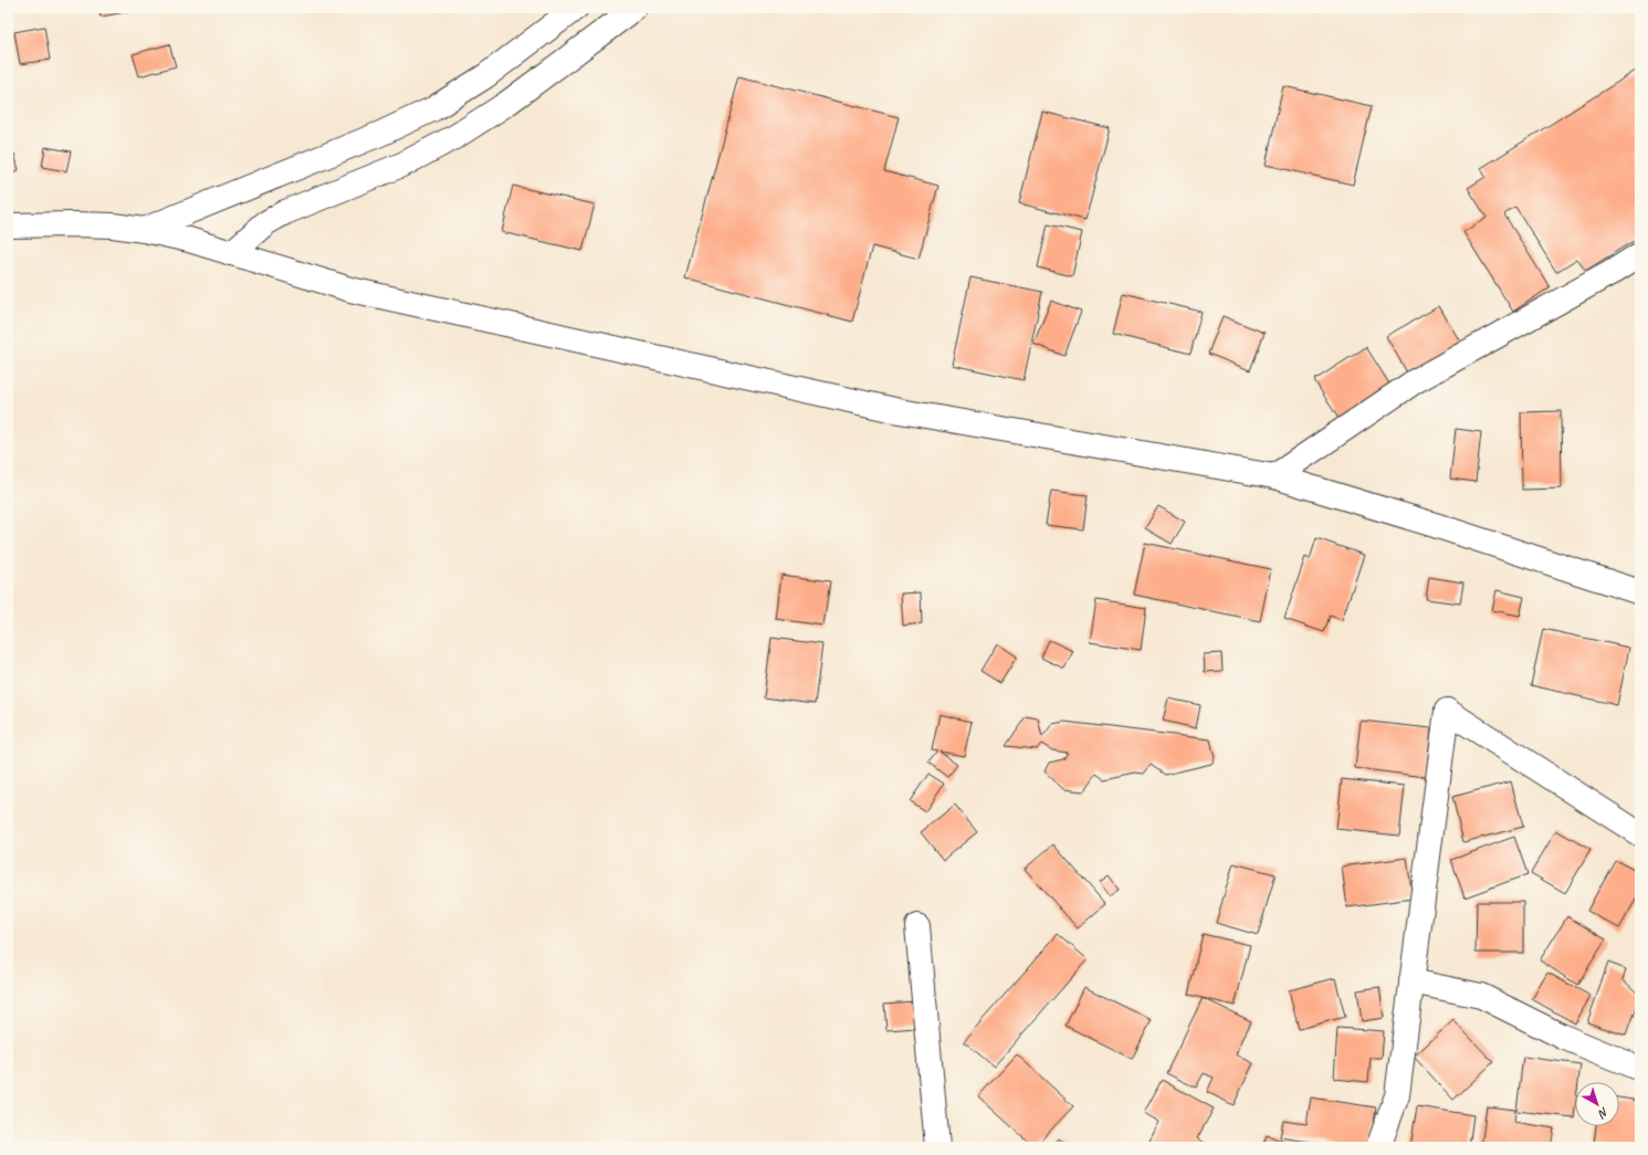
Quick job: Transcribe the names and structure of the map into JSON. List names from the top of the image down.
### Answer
{
  "north": "bottom right"
}
